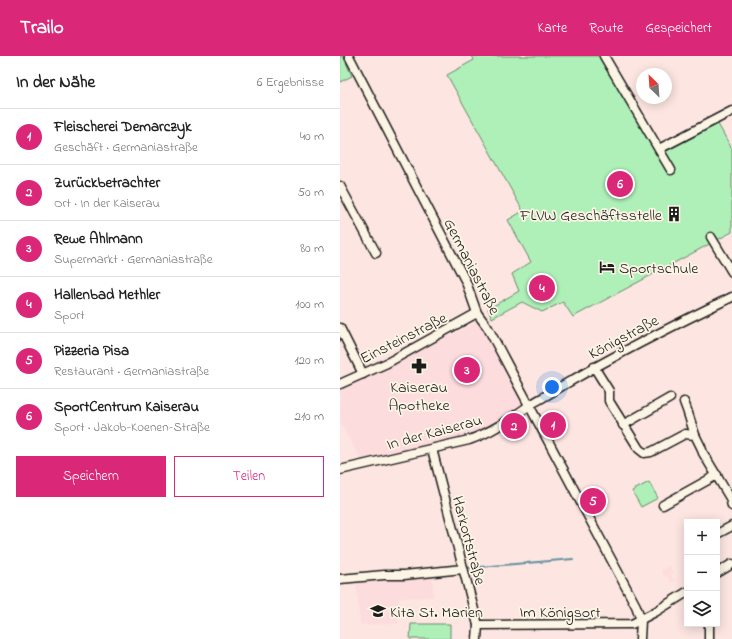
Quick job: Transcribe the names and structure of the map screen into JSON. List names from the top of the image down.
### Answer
{
  "streets": {
    "street": [
      "Germaniastraße",
      "Königstraße",
      "Einsteinstraße",
      "In der Kaiserau",
      "Harkortstraße",
      "Im Königsort"
    ]
  },
  "crossings": [
    ["Germaniastraße", "Königstraße"],
    ["Germaniastraße", "Einsteinstraße"],
    ["Germaniastraße", "In der Kaiserau"],
    ["Germaniastraße", "Im Königsort"],
    ["Königstraße", "In der Kaiserau"],
    ["In der Kaiserau", "Harkortstraße"],
    ["Harkortstraße", "Im Königsort"]
  ],
  "places": {
    "building": ["FLVW Geschäftsstelle"],
    "hotel": ["Sportschule"],
    "pharmacy": ["Kaiserau Apotheke"],
    "school or university": ["Kita St. Marien"]
  },
  "north": "top left",
  "page": {
    "header": "Trailo",
    "nav": ["Karte", "Route", "Gespeichert"],
    "heading": ["In der Nähe", "6 Ergebnisse"],
    "list": [
      {
        "mark": "1",
        "name": "Fleischerei Demarczyk",
        "note": "Geschäft · Germaniastraße",
        "value": "40 m"
      },
      {
        "mark": "2",
        "name": "Zurückbetrachter",
        "note": "Ort · In der Kaiserau",
        "value": "50 m"
      },
      {
        "mark": "3",
        "name": "Rewe Ahlmann",
        "note": "Supermarkt · Germaniastraße",
        "value": "80 m"
      },
      {
        "mark": "4",
        "name": "Hallenbad Methler",
        "note": "Sport",
        "value": "100 m"
      },
      {
        "mark": "5",
        "name": "Pizzeria Pisa",
        "note": "Restaurant · Germaniastraße",
        "value": "120 m"
      },
      {
        "mark": "6",
        "name": "SportCentrum Kaiserau",
        "note": "Sport · Jakob-Koenen-Straße",
        "value": "210 m"
      }
    ],
    "pins": [
      "6",
      "4",
      "3",
      "1",
      "2",
      "5"
    ],
    "buttons": ["Speichern", "Teilen"],
    "map_buttons": ["+", "−"]
  }
}
